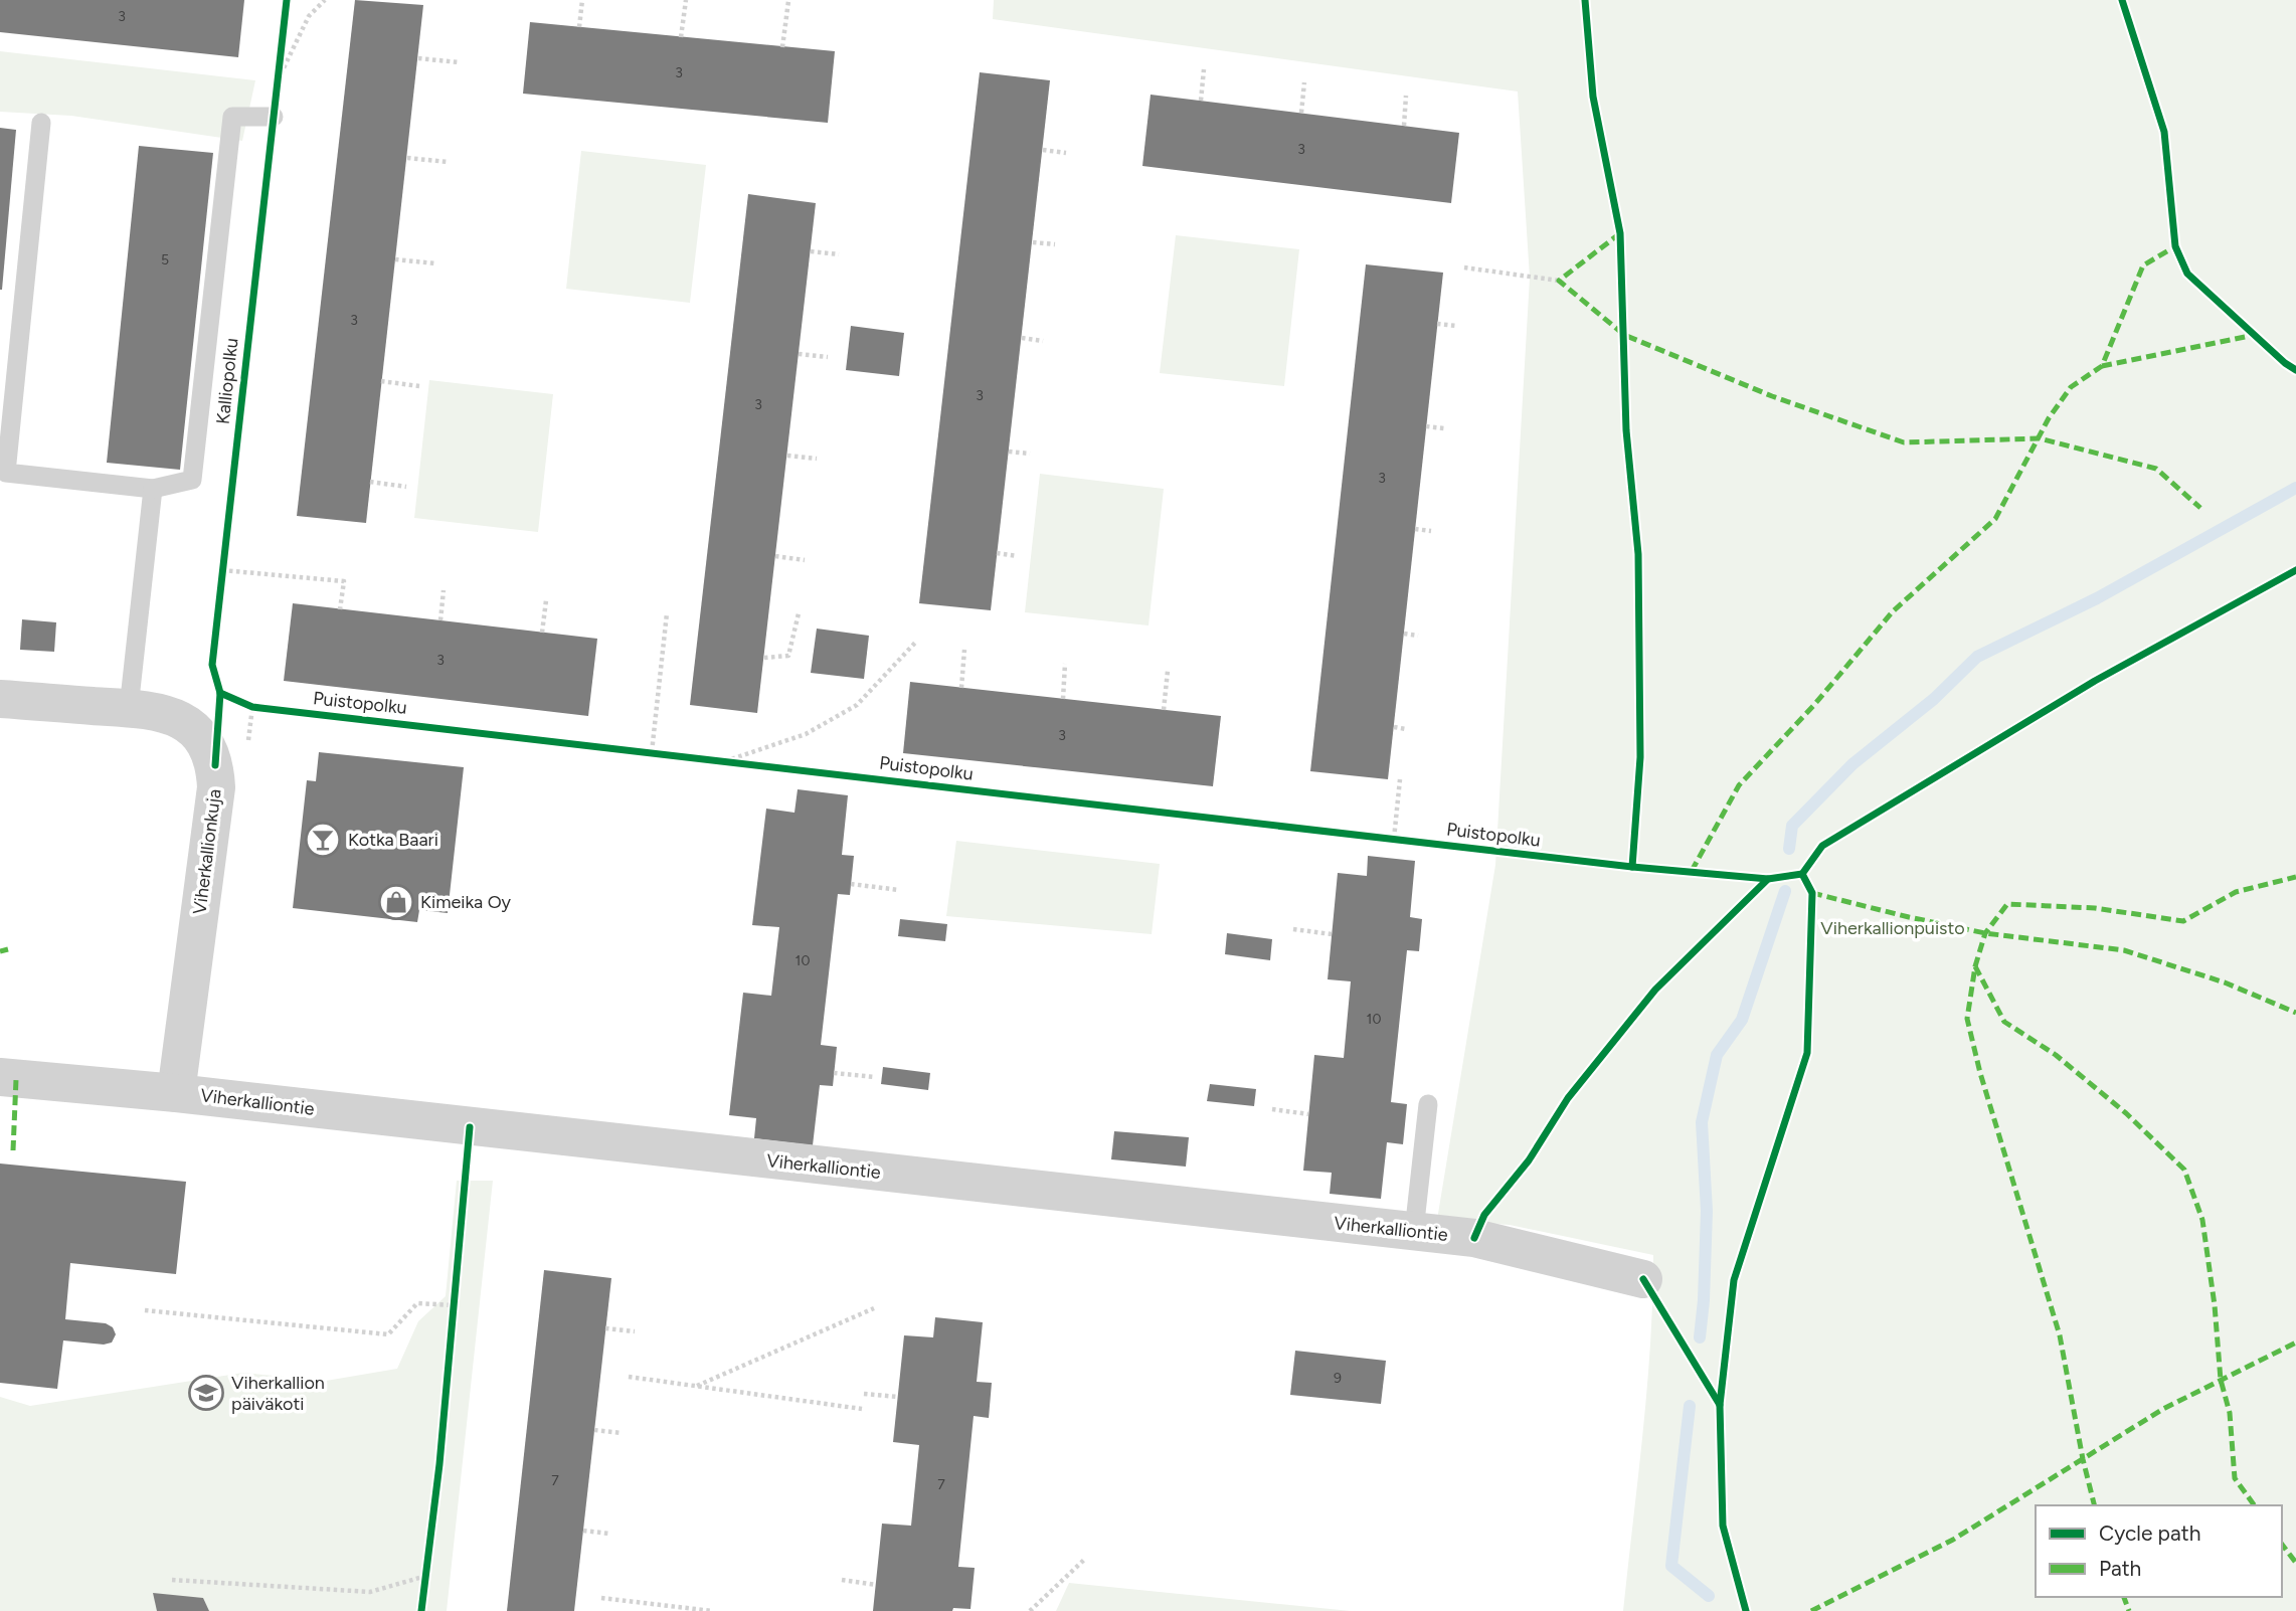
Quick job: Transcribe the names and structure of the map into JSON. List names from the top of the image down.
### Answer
{
  "streets": {
    "street": ["Viherkallionkuja", "Viherkalliontie"],
    "cycle path": ["Kalliopolku", "Puistopolku"]
  },
  "crossings": [
    ["Viherkallionkuja", "Viherkalliontie"]
  ],
  "parks": ["Viherkallionpuisto"],
  "places": {
    "bar": ["Kotka Baari"],
    "shop": ["Kimeika Oy"],
    "school or university": ["Viherkallion päiväkoti"]
  },
  "house_numbers": [
    "3",
    "3",
    "3",
    "5",
    "3",
    "3",
    "3",
    "3",
    "3",
    "3",
    "10",
    "10",
    "9",
    "7",
    "7"
  ],
  "legend": ["Cycle path", "Path"]
}
